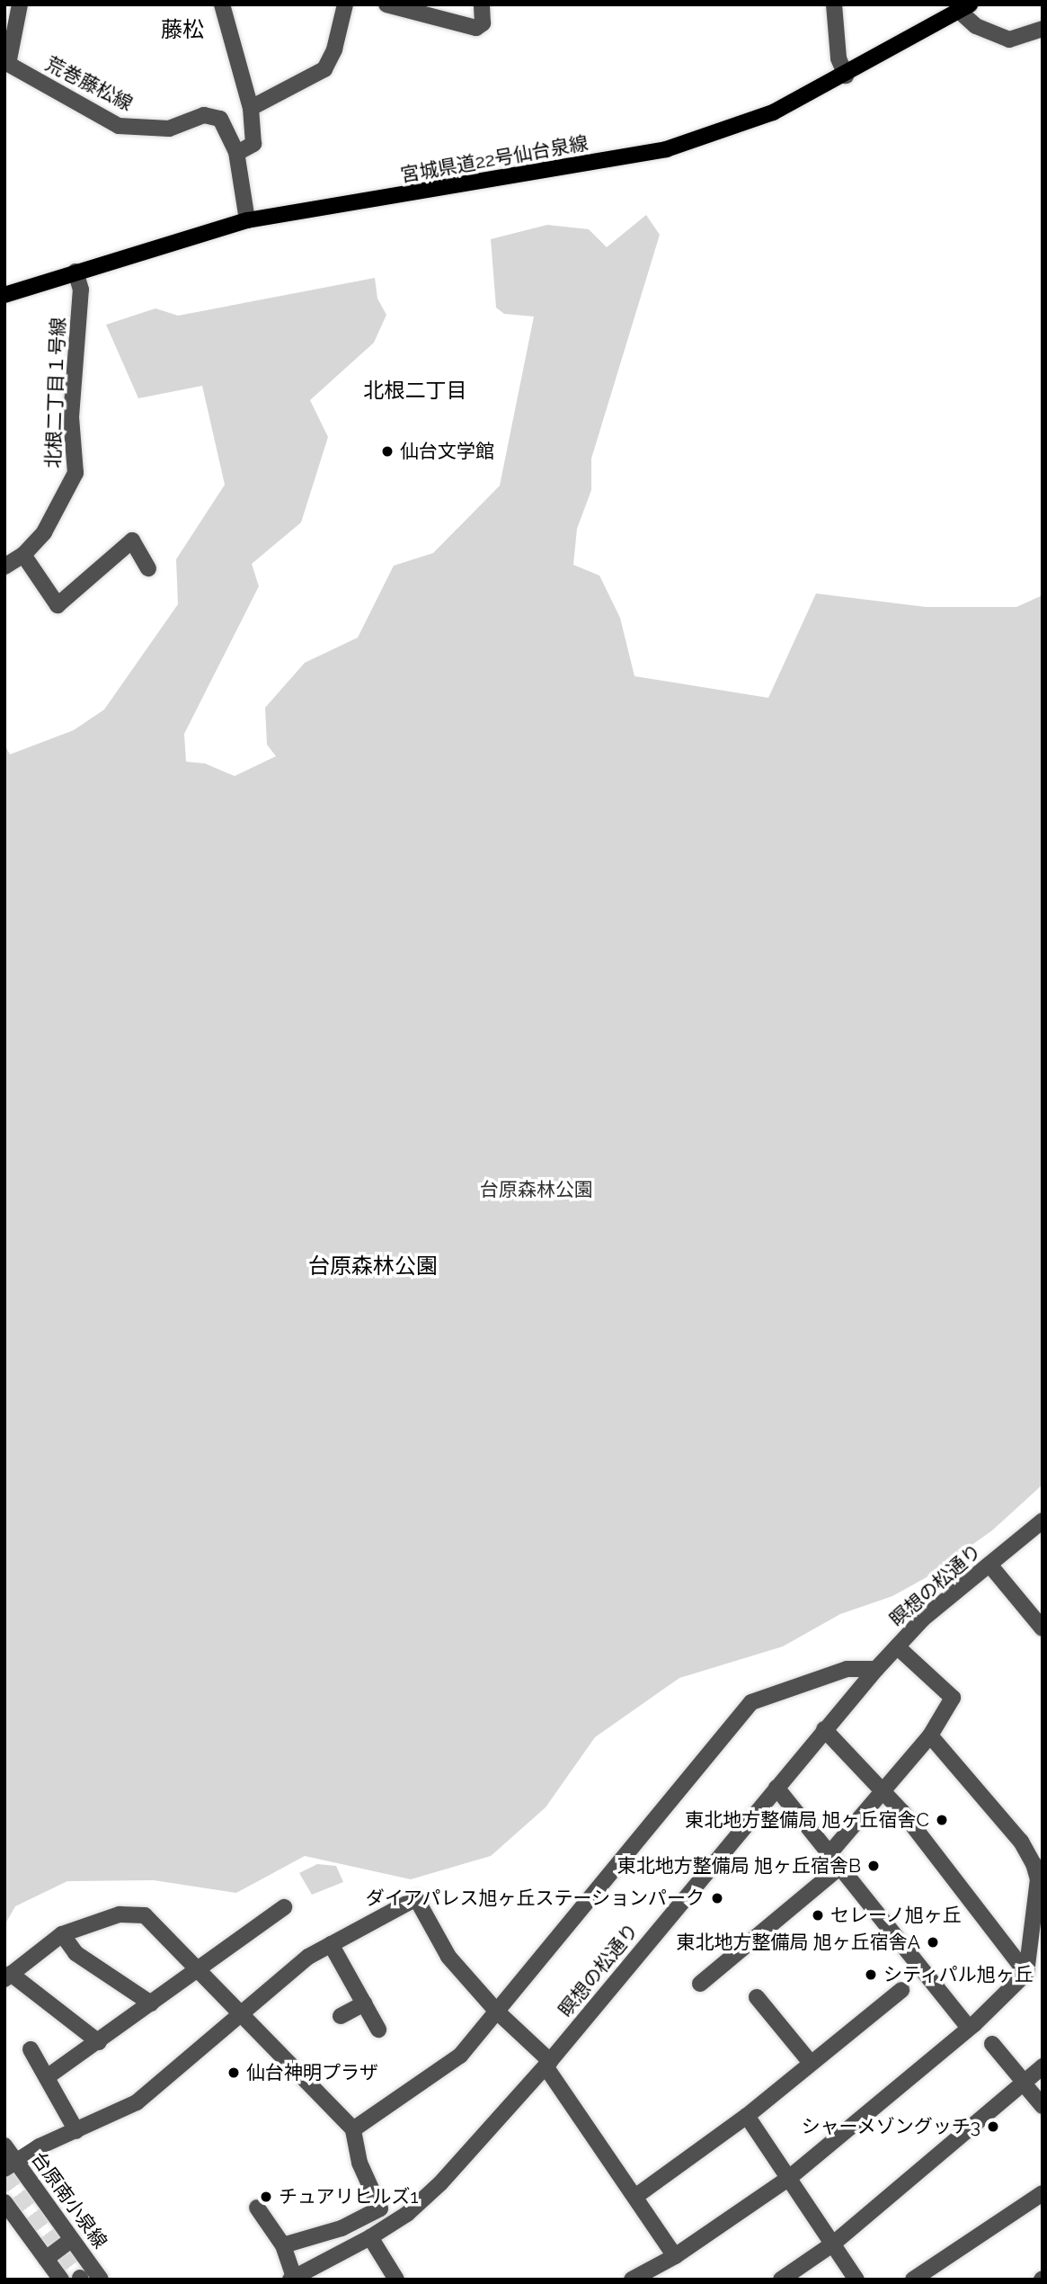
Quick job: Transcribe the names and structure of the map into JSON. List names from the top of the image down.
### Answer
{
  "streets": {
    "main road": ["宮城県道22号仙台泉線"],
    "street": [
      "荒巻藤松線",
      "北根二丁目１号線",
      "瞑想の松通り",
      "台原南小泉線"
    ]
  },
  "crossings": [
    ["荒巻藤松線", "宮城県道22号仙台泉線"],
    ["宮城県道22号仙台泉線", "北根二丁目１号線"]
  ],
  "districts": ["藤松", "北根二丁目", "台原森林公園"],
  "parks": ["台原森林公園"],
  "places": [
    "仙台文学館",
    "東北地方整備局 旭ヶ丘宿舎C",
    "東北地方整備局 旭ヶ丘宿舎B",
    "ダイアパレス旭ヶ丘ステーションパーク",
    "セレーノ旭ヶ丘",
    "東北地方整備局 旭ヶ丘宿舎A",
    "シティパル旭ヶ丘",
    "仙台神明プラザ",
    "シャーメゾングッチ3",
    "チュアリヒルズ1"
  ]
}
